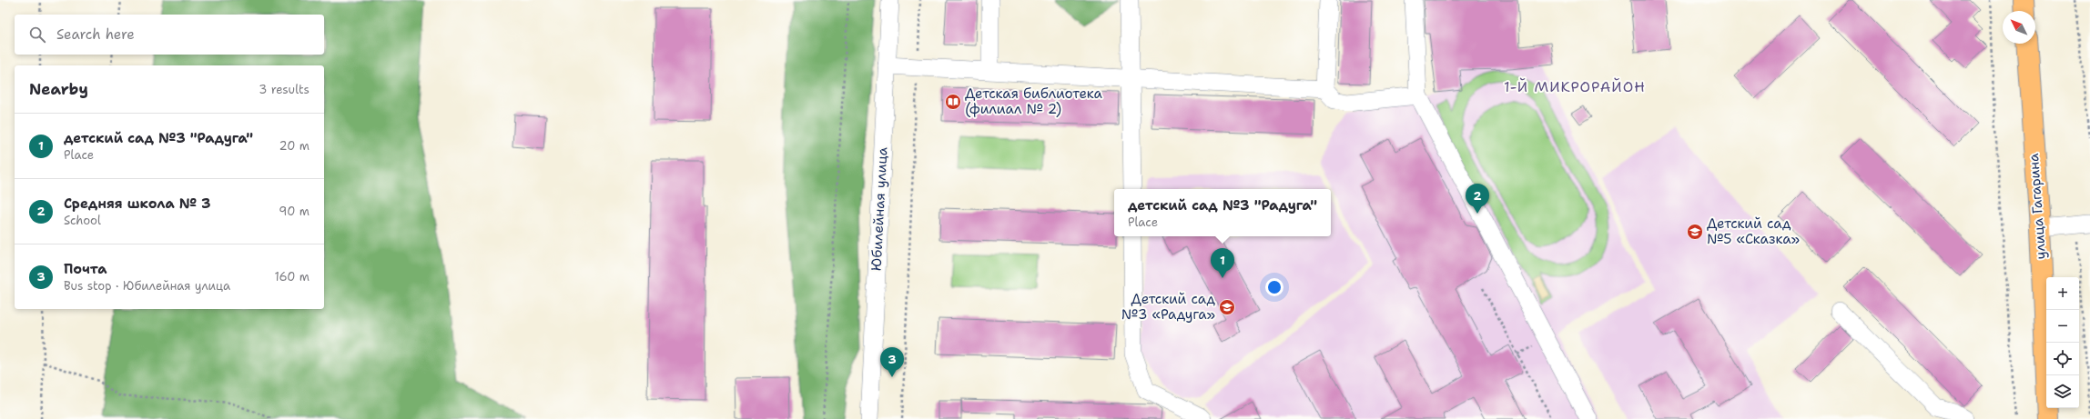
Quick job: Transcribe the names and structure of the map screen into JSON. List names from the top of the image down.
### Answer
{
  "streets": {
    "main road": ["улица Гагарина"],
    "street": ["Юбилейная улица"]
  },
  "districts": ["1-Й МИКРОРАЙОН"],
  "places": {
    "library": ["Детская библиотека (филиал № 2)"],
    "school or university": ["Детский сад №5 «Сказка»", "Детский сад №3 «Радуга»"]
  },
  "north": "top left",
  "page": {
    "search": "Search here",
    "heading": ["Nearby", "3 results"],
    "list": [
      {
        "mark": "1",
        "name": "детский сад №3 \"Радуга\"",
        "note": "Place",
        "value": "20 m"
      },
      {
        "mark": "2",
        "name": "Средняя школа № 3",
        "note": "School",
        "value": "90 m"
      },
      {
        "mark": "3",
        "name": "Почта",
        "note": "Bus stop · Юбилейная улица",
        "value": "160 m"
      }
    ],
    "pins": ["2", "1", "3"],
    "popup": ["детский сад №3 \"Радуга\"", "Place"],
    "map_buttons": ["+", "−"]
  }
}
